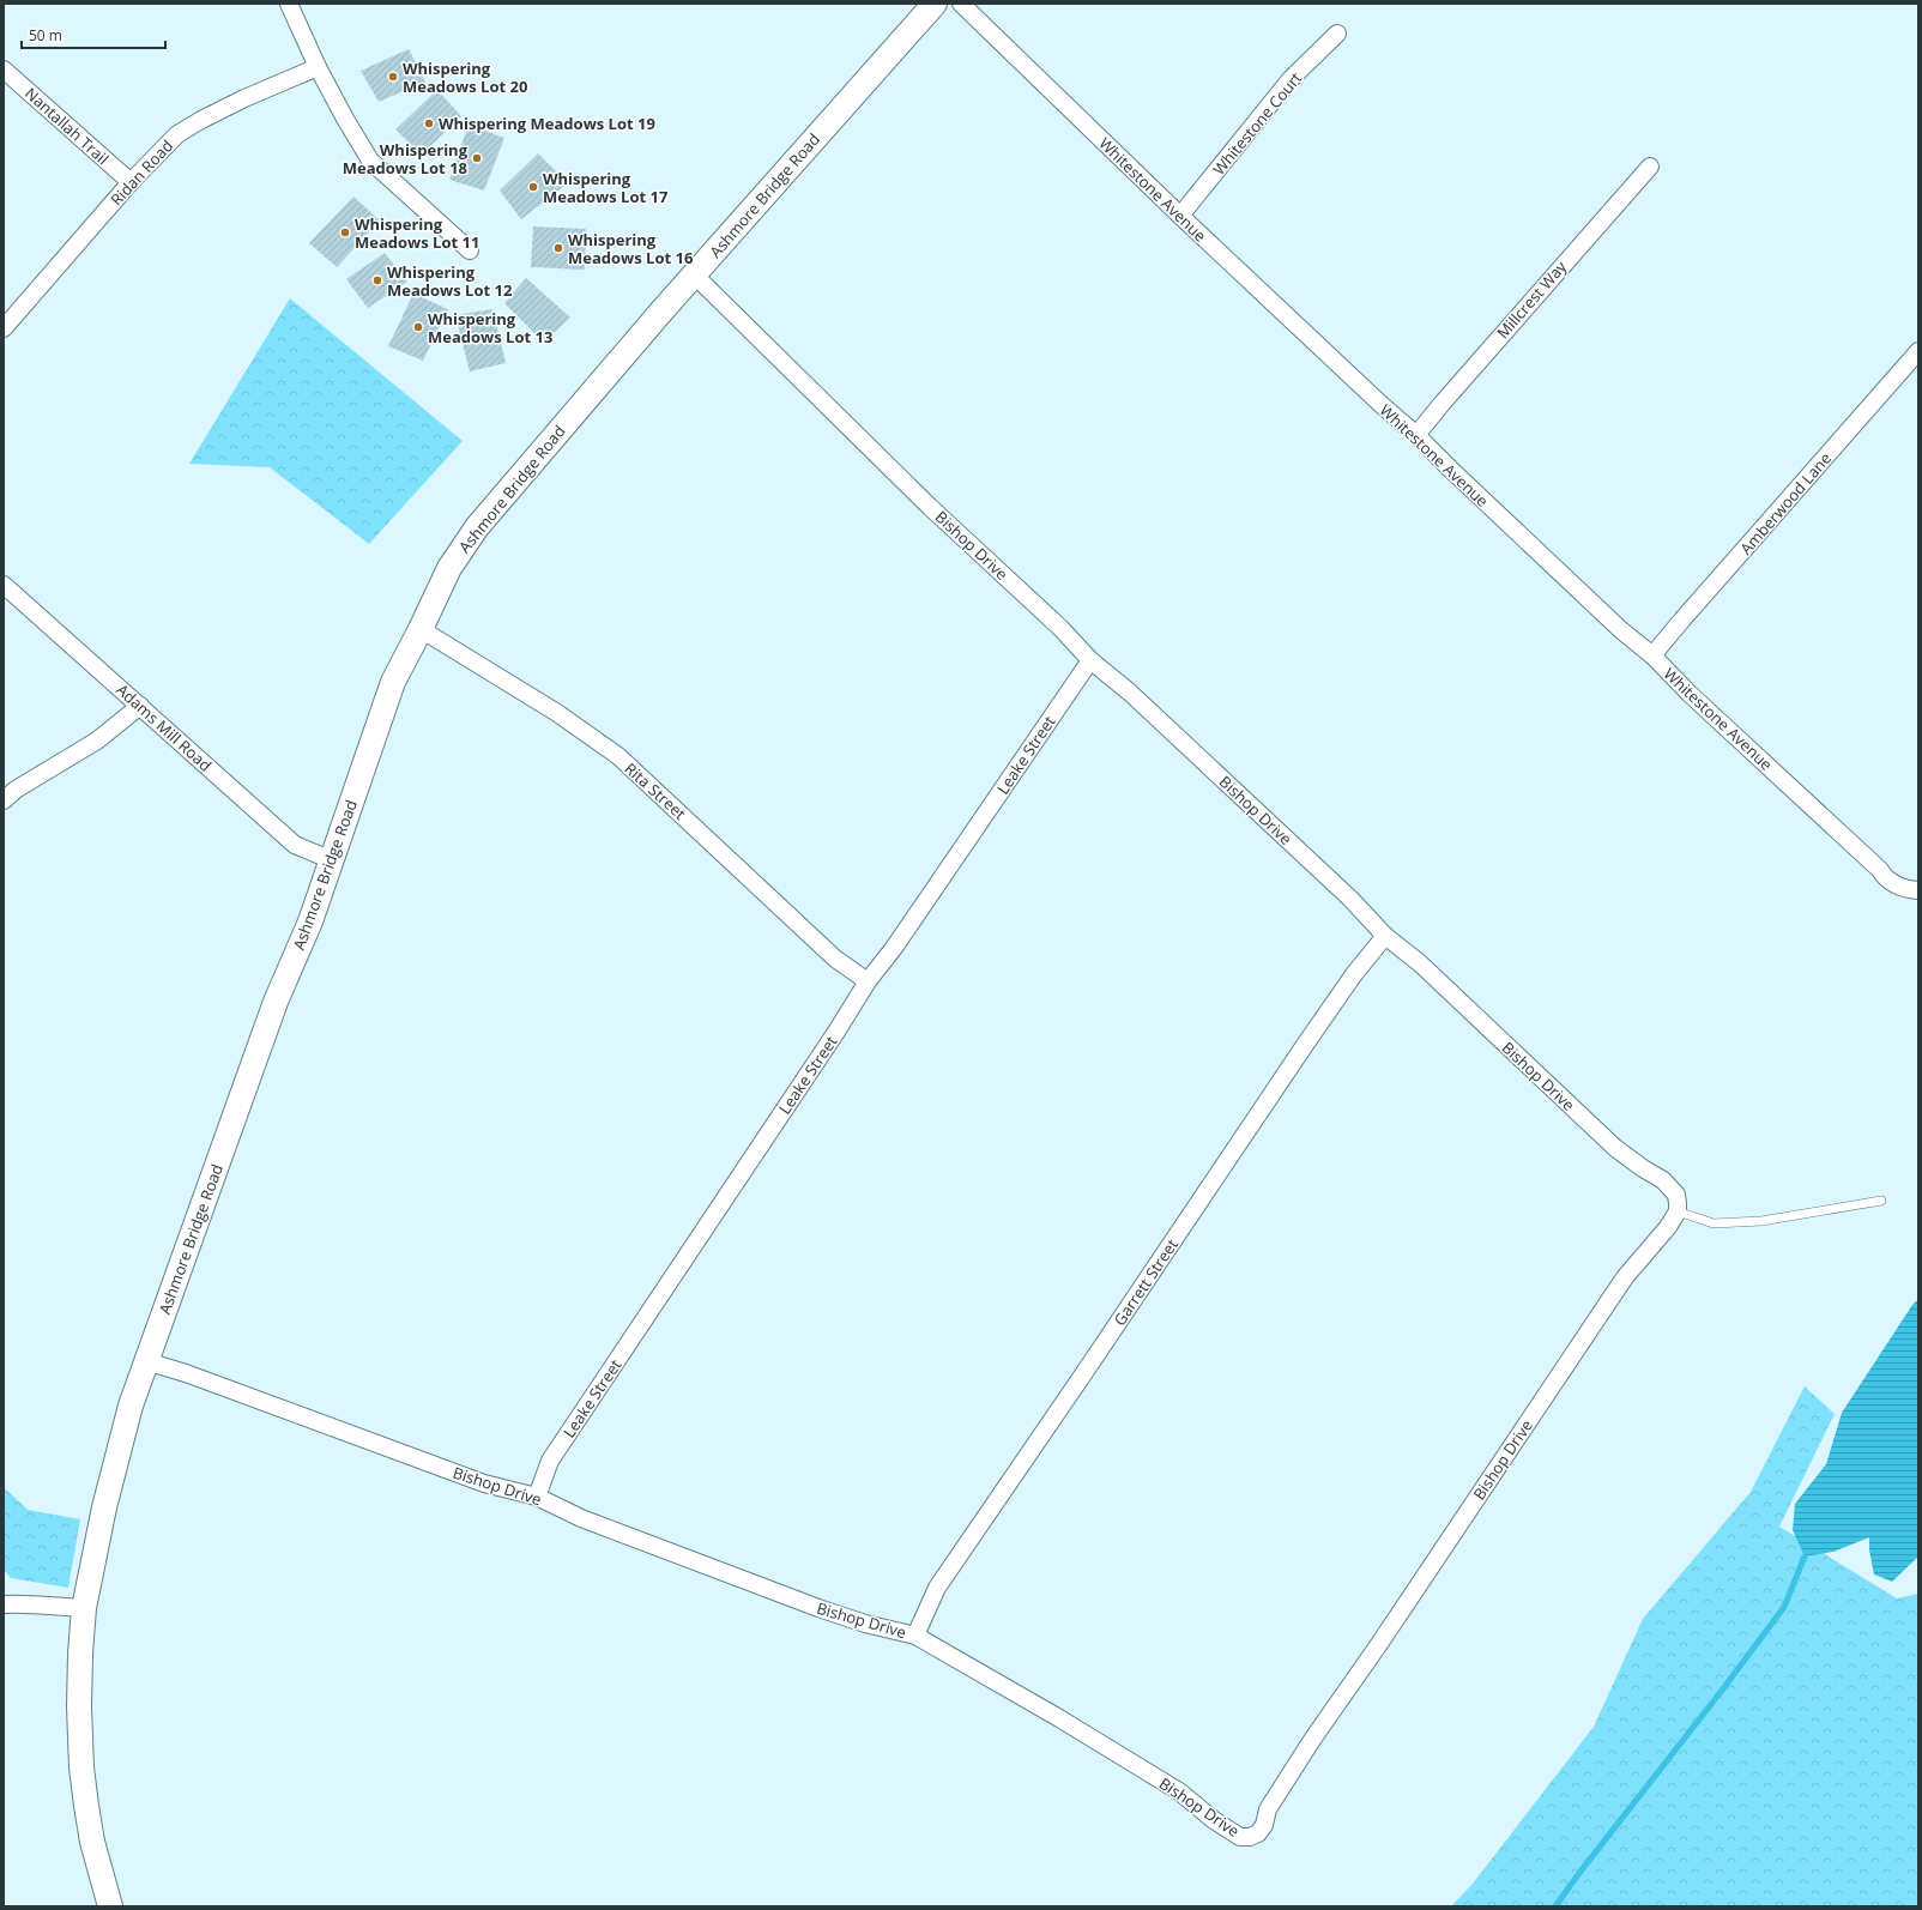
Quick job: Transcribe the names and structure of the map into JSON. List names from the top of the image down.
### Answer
{
  "streets": {
    "main road": ["Ashmore Bridge Road"],
    "street": [
      "Whitestone Court",
      "Nantallah Trail",
      "Ridan Road",
      "Whitestone Avenue",
      "Millcrest Way",
      "Amberwood Lane",
      "Bishop Drive",
      "Adams Mill Road",
      "Leake Street",
      "Rita Street",
      "Garrett Street"
    ]
  },
  "crossings": [
    ["Whitestone Court", "Whitestone Avenue"],
    ["Nantallah Trail", "Ridan Road"],
    ["Whitestone Avenue", "Millcrest Way"],
    ["Whitestone Avenue", "Amberwood Lane"],
    ["Ashmore Bridge Road", "Bishop Drive"],
    ["Ashmore Bridge Road", "Adams Mill Road"],
    ["Ashmore Bridge Road", "Rita Street"],
    ["Bishop Drive", "Leake Street"],
    ["Bishop Drive", "Garrett Street"],
    ["Leake Street", "Rita Street"]
  ],
  "places": [
    "Whispering Meadows Lot 20",
    "Whispering Meadows Lot 19",
    "Whispering Meadows Lot 18",
    "Whispering Meadows Lot 17",
    "Whispering Meadows Lot 11",
    "Whispering Meadows Lot 16",
    "Whispering Meadows Lot 12",
    "Whispering Meadows Lot 13"
  ],
  "scale_bar": "50 m"
}
